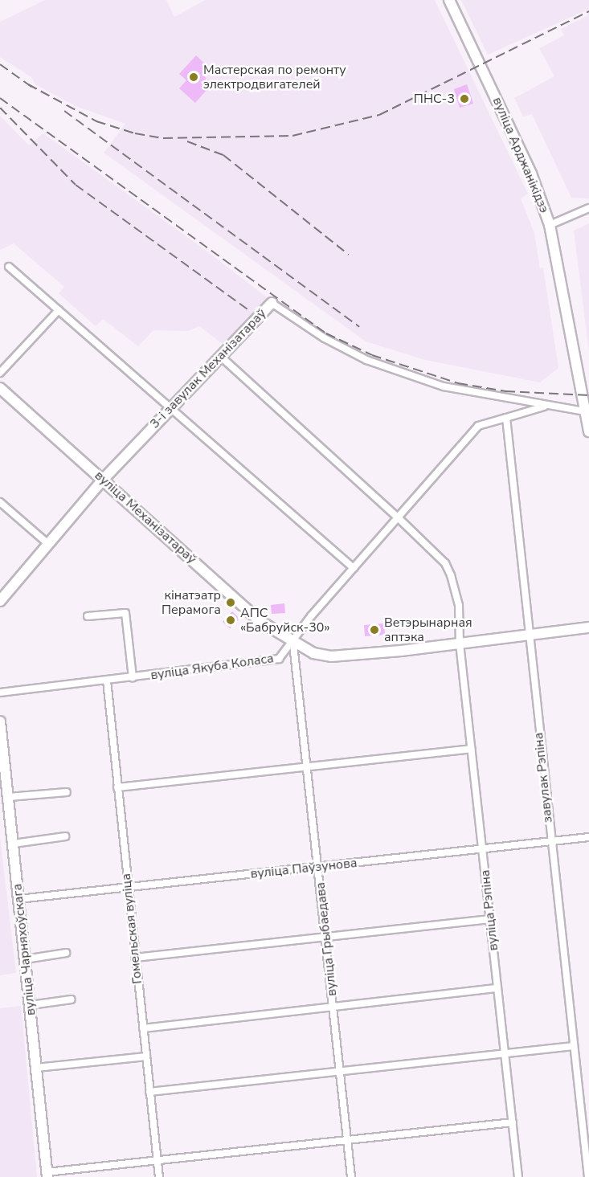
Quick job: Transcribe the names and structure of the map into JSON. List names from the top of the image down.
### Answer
{
  "streets": {
    "main road": [
      "вуліца Арджанікідзэ",
      "3-і завулак Механізатараў",
      "вуліца Механізатараў",
      "вуліца Чарняхоўскага"
    ],
    "street": [
      "вуліца Якуба Коласа",
      "завулак Рэпіна",
      "вуліца Паўзунова",
      "вуліца Рэпіна",
      "Гомельская вуліца",
      "вуліца Грыбаедава"
    ]
  },
  "crossings": [
    ["вуліца Арджанікідзэ", "3-і завулак Механізатараў"],
    ["3-і завулак Механізатараў", "вуліца Механізатараў"],
    ["3-і завулак Механізатараў", "вуліца Рэпіна"],
    ["вуліца Механізатараў", "вуліца Якуба Коласа"],
    ["вуліца Механізатараў", "вуліца Грыбаедава"],
    ["вуліца Якуба Коласа", "завулак Рэпіна"],
    ["вуліца Якуба Коласа", "вуліца Рэпіна"],
    ["вуліца Якуба Коласа", "Гомельская вуліца"],
    ["вуліца Якуба Коласа", "вуліца Грыбаедава"],
    ["завулак Рэпіна", "вуліца Паўзунова"],
    ["вуліца Паўзунова", "вуліца Рэпіна"],
    ["вуліца Паўзунова", "Гомельская вуліца"],
    ["вуліца Паўзунова", "вуліца Грыбаедава"],
    ["вуліца Паўзунова", "вуліца Чарняхоўскага"]
  ],
  "places": [
    "Мастерская по ремонту электродвигателей",
    "ПНС-3",
    "кінатэатр Перамога",
    "АПС «Бабруйск-30»",
    "Ветэрынарная аптэка"
  ]
}
